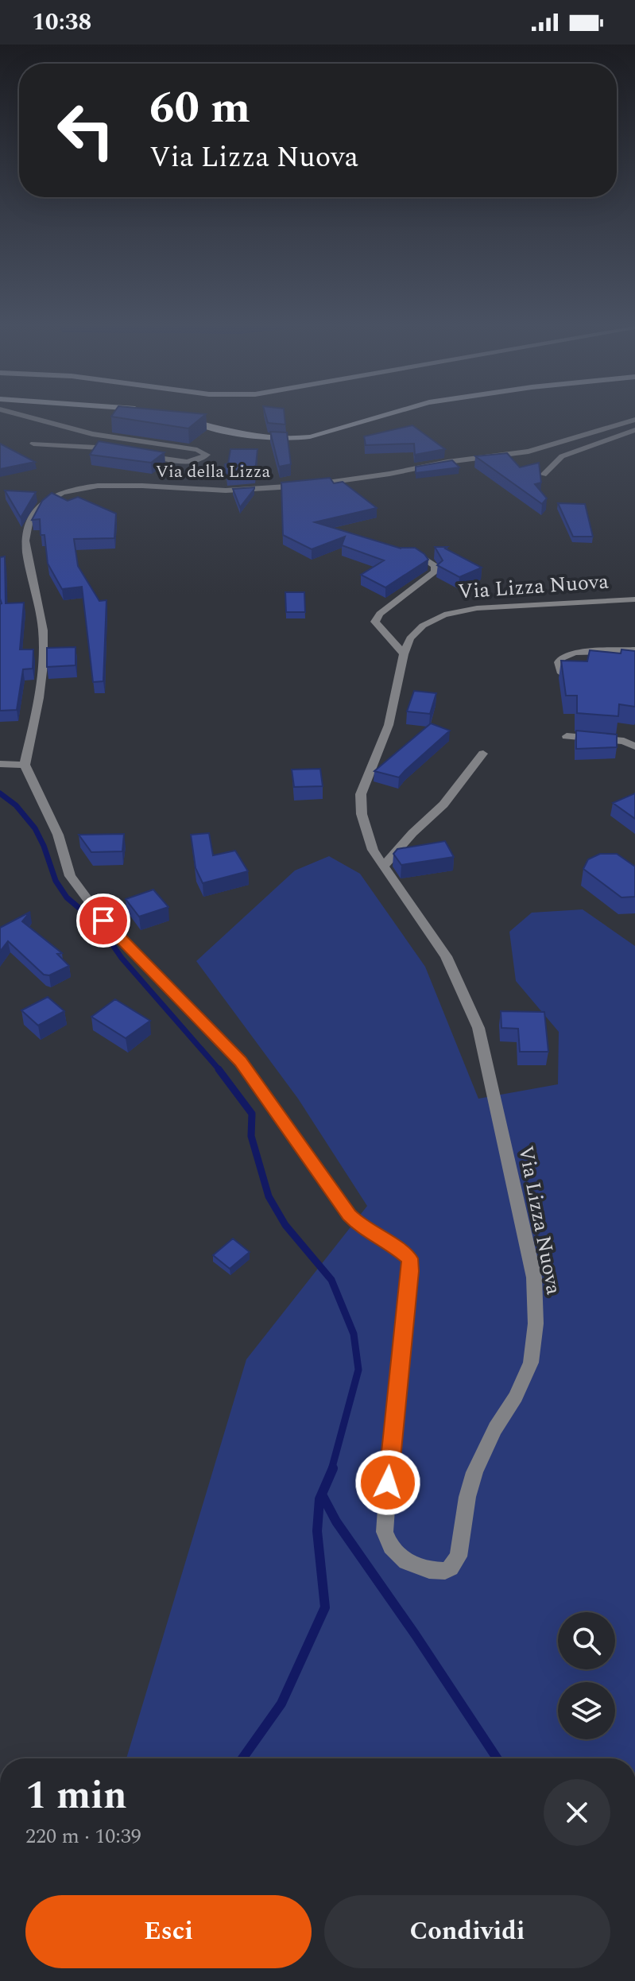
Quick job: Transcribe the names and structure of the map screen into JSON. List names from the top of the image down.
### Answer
{
  "streets": {
    "street": ["Via della Lizza", "Via Lizza Nuova"]
  },
  "crossings": [
    ["Via della Lizza", "Via Lizza Nuova"]
  ],
  "page": {
    "status": "10:38",
    "turn": ["60 m", "Via Lizza Nuova"],
    "heading": ["1 min", "220 m · 10:39"],
    "buttons": ["Esci", "Condividi"]
  }
}
